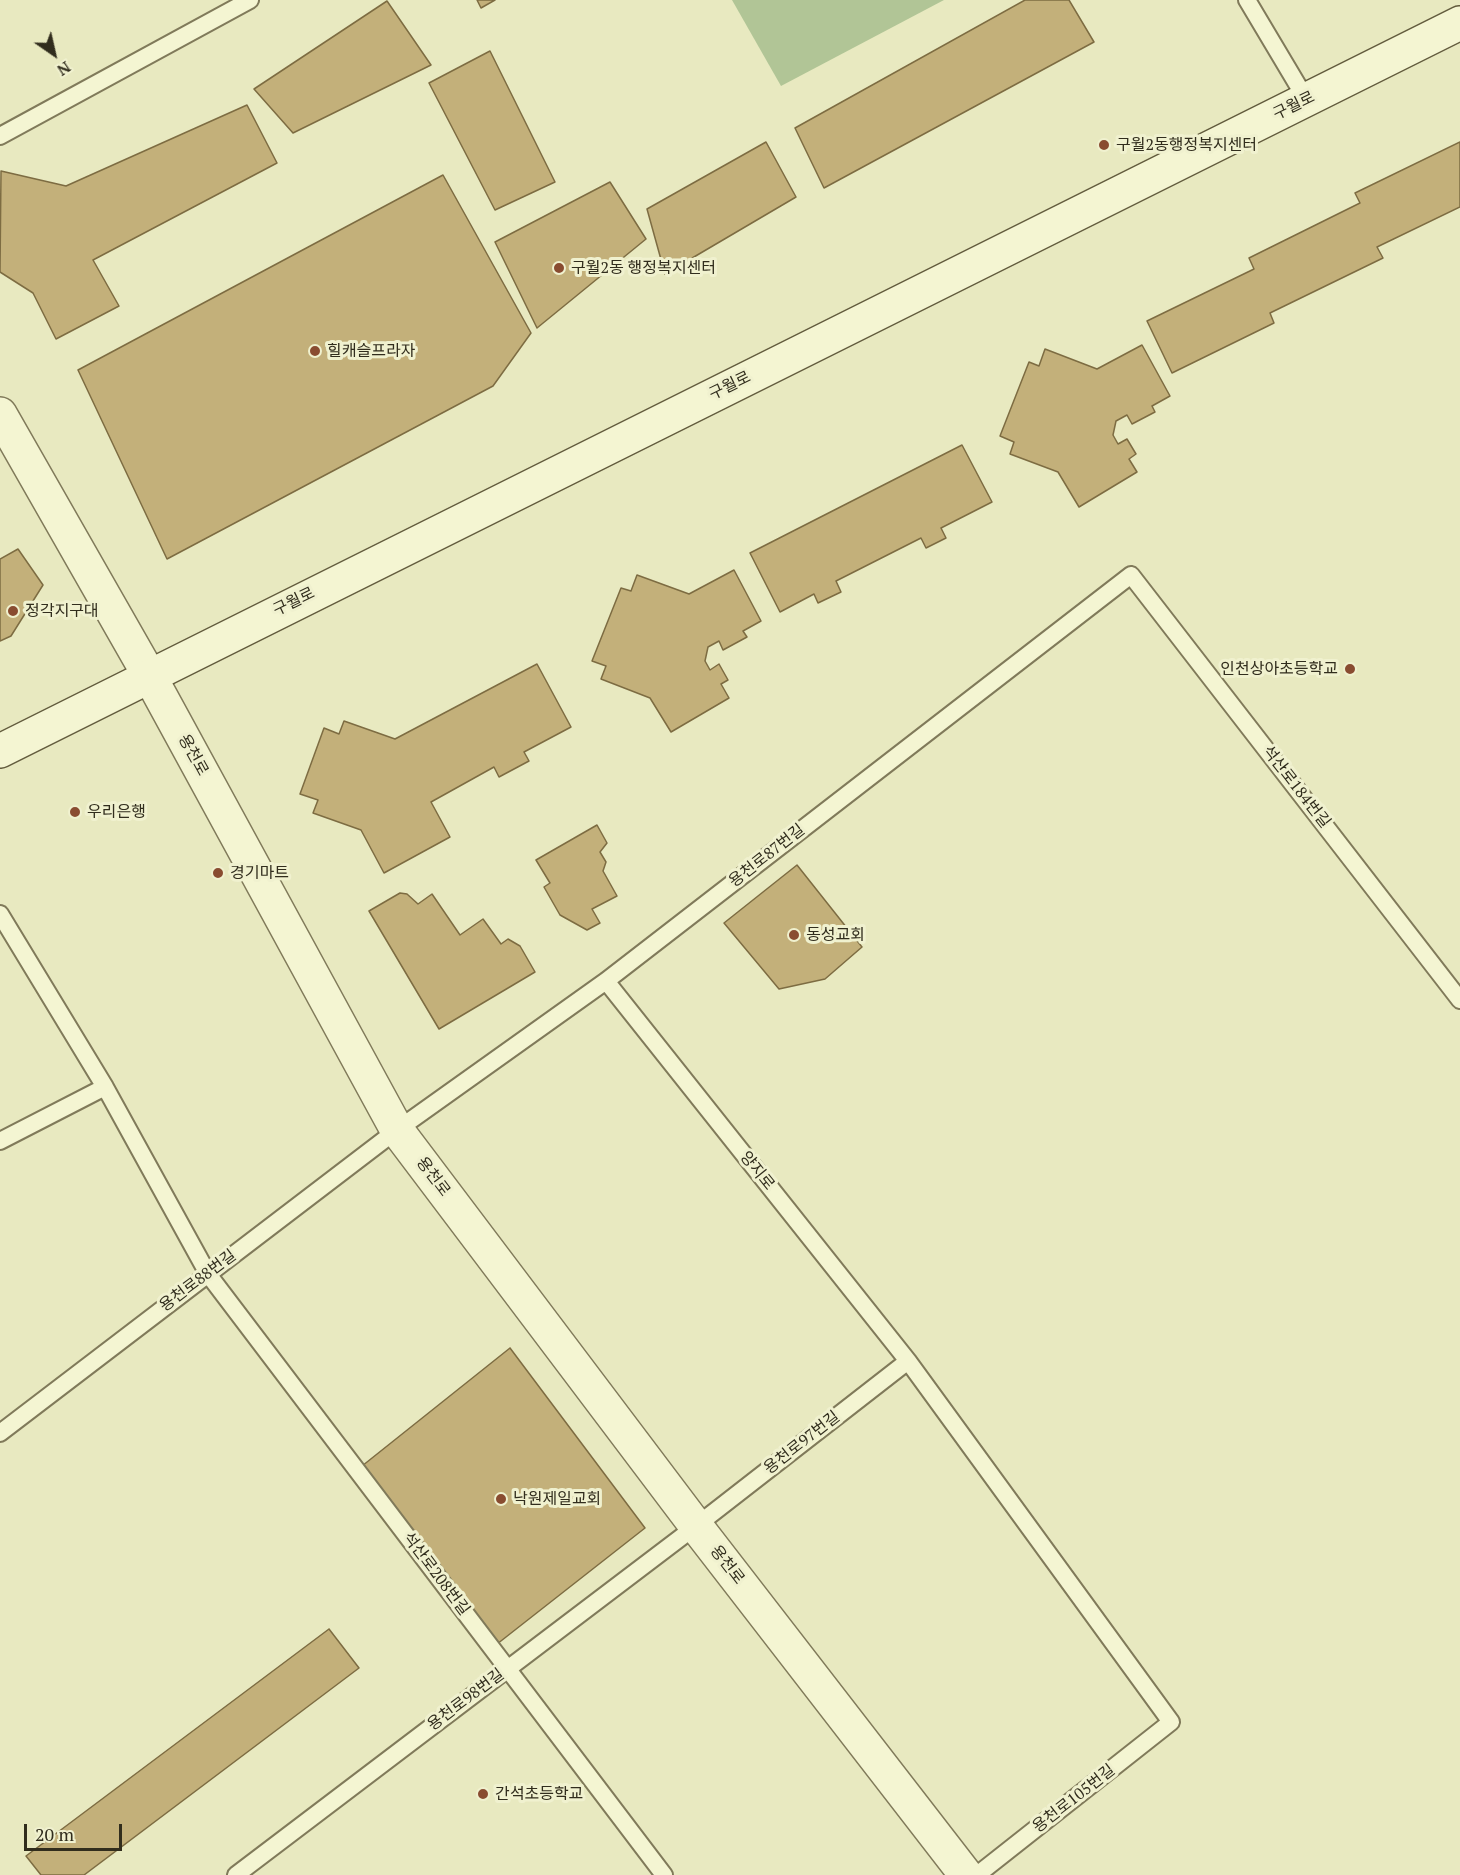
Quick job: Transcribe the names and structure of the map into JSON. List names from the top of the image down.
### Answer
{
  "streets": {
    "street": ["구월로", "용천로"],
    "lane": [
      "석산로184번길",
      "용천로87번길",
      "양지로",
      "용천로88번길",
      "용천로97번길",
      "석산로208번길",
      "용천로98번길",
      "용천로105번길"
    ]
  },
  "crossings": [
    ["구월로", "용천로"],
    ["용천로", "용천로87번길"],
    ["용천로", "용천로88번길"],
    ["용천로", "용천로97번길"],
    ["용천로", "용천로98번길"],
    ["석산로184번길", "용천로87번길"],
    ["용천로87번길", "양지로"],
    ["용천로87번길", "용천로88번길"],
    ["양지로", "용천로97번길"],
    ["양지로", "용천로105번길"],
    ["용천로88번길", "석산로208번길"],
    ["용천로97번길", "용천로98번길"],
    ["석산로208번길", "용천로98번길"]
  ],
  "places": [
    "구월2동행정복지센터",
    "구월2동 행정복지센터",
    "힐캐슬프라자",
    "정각지구대",
    "인천상아초등학교",
    "우리은행",
    "경기마트",
    "동성교회",
    "낙원제일교회",
    "간석초등학교"
  ],
  "scale_bar": "20 m",
  "north": "bottom right"
}
